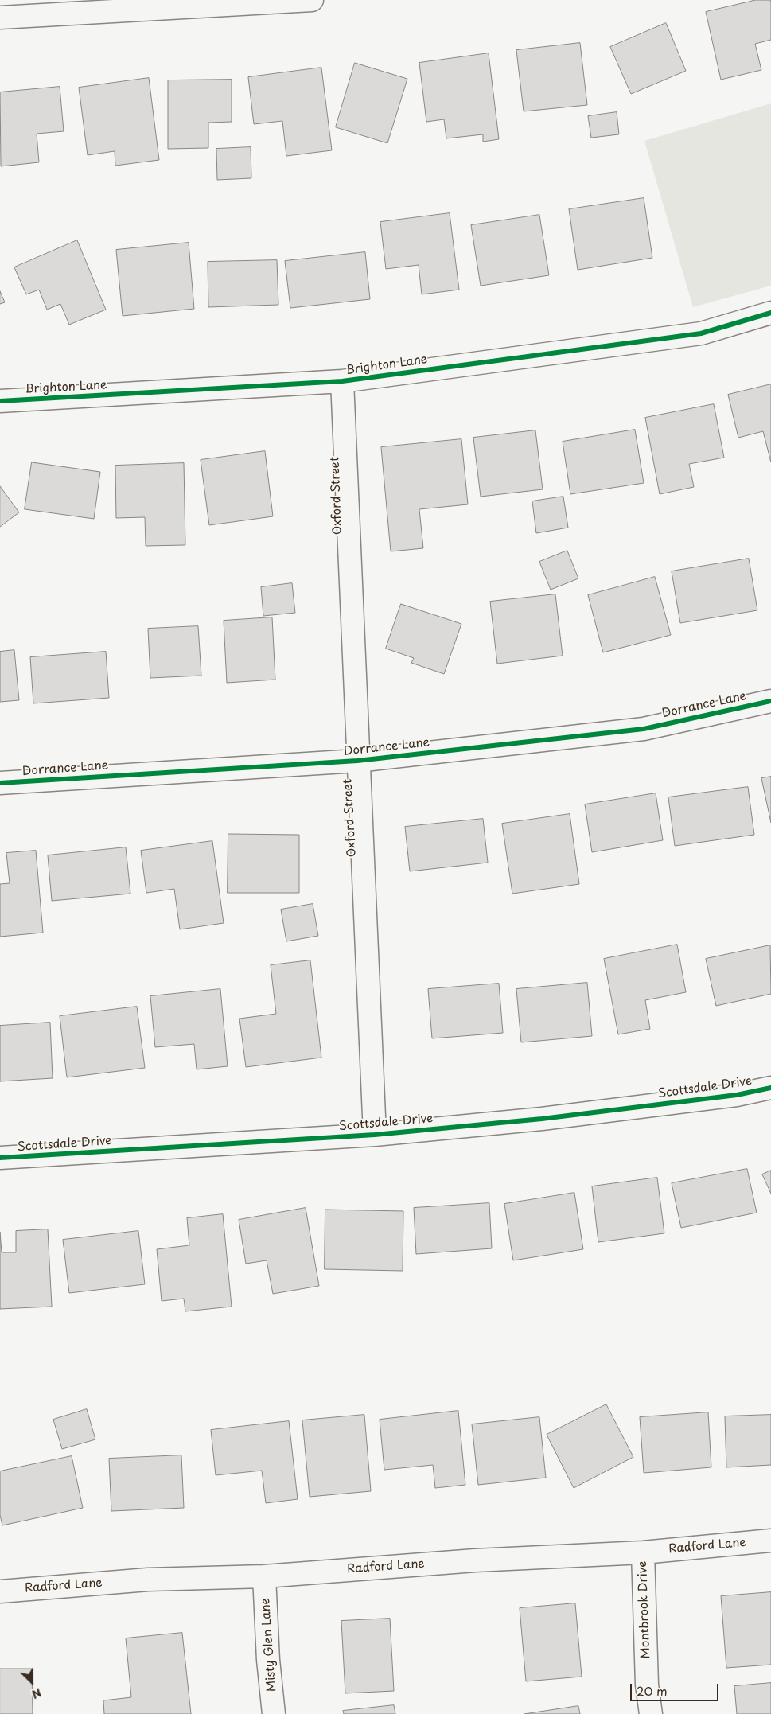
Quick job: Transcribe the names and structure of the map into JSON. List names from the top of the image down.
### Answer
{
  "streets": {
    "street": [
      "Brighton Lane",
      "Oxford Street",
      "Dorrance Lane",
      "Scottsdale Drive",
      "Radford Lane",
      "Montbrook Drive",
      "Misty Glen Lane"
    ]
  },
  "crossings": [
    ["Brighton Lane", "Oxford Street"],
    ["Oxford Street", "Dorrance Lane"],
    ["Oxford Street", "Scottsdale Drive"],
    ["Radford Lane", "Montbrook Drive"],
    ["Radford Lane", "Misty Glen Lane"]
  ],
  "scale_bar": "20 m",
  "north": "bottom right"
}
